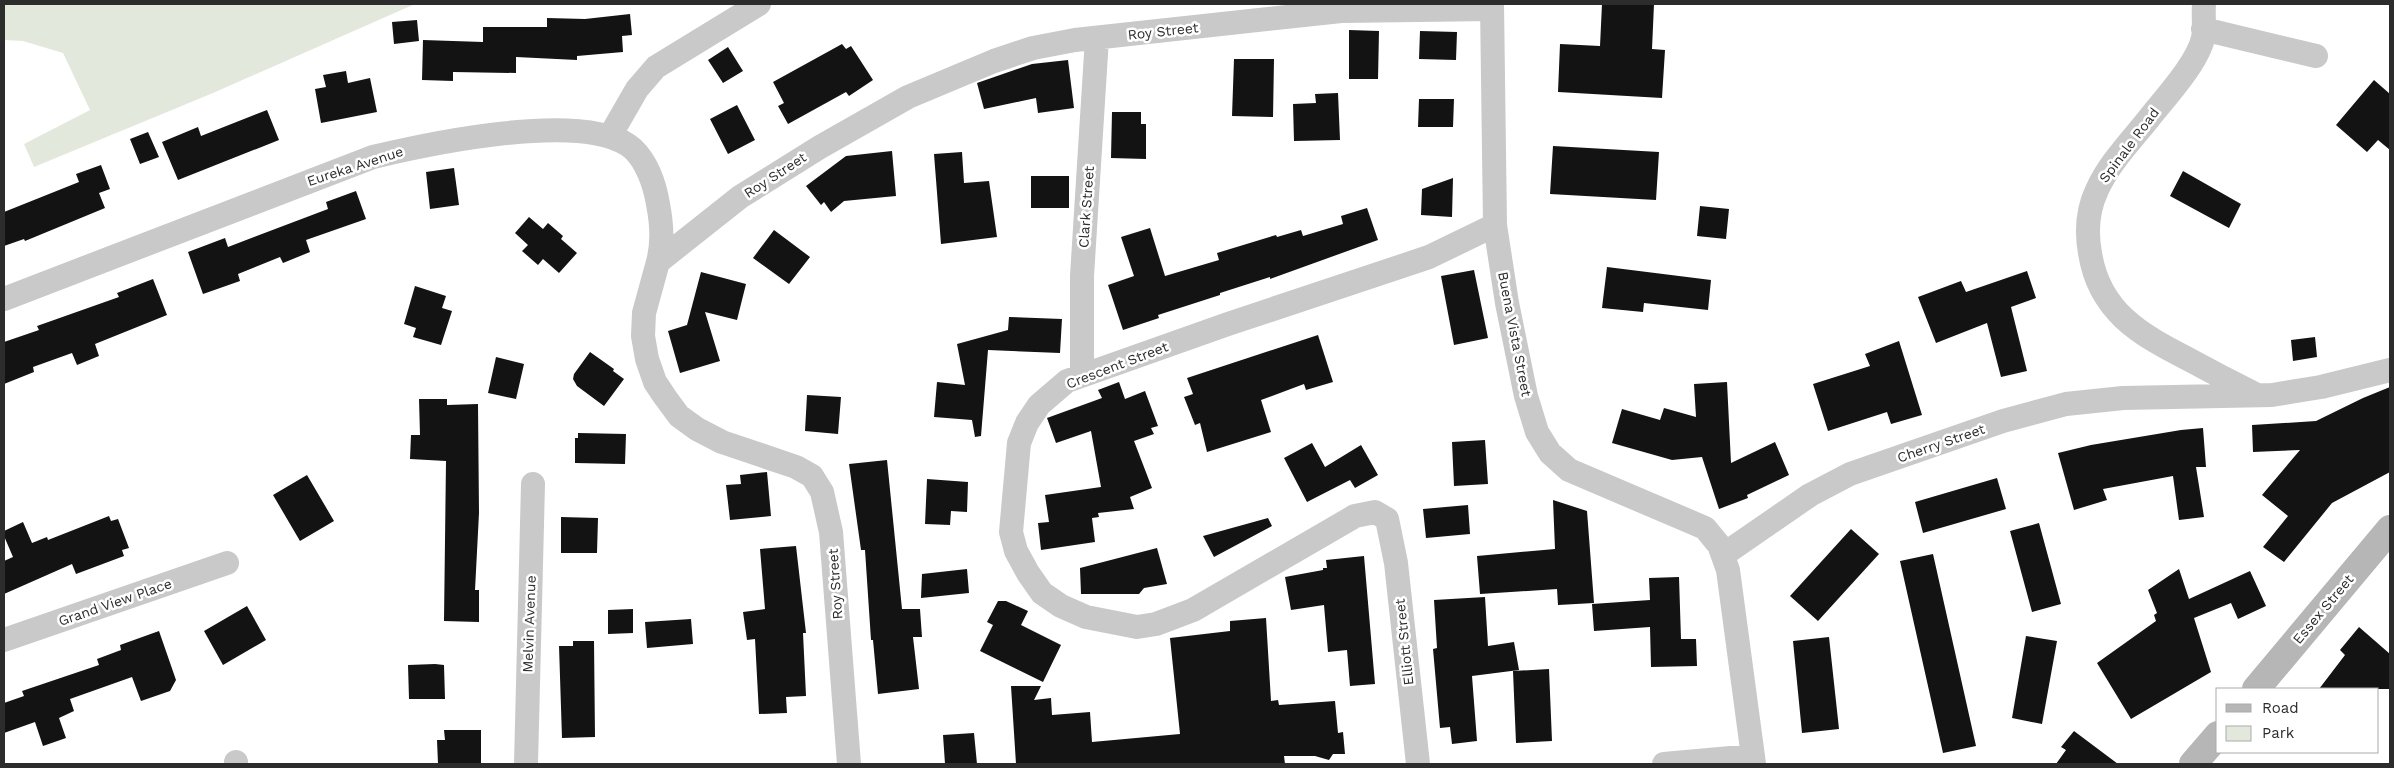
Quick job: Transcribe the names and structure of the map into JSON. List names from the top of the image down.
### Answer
{
  "streets": {
    "main road": ["Essex Street"],
    "street": [
      "Roy Street",
      "Spinale Road",
      "Eureka Avenue",
      "Clark Street",
      "Buena Vista Street",
      "Crescent Street",
      "Cherry Street",
      "Grand View Place",
      "Melvin Avenue",
      "Elliott Street"
    ]
  },
  "crossings": [
    ["Roy Street", "Eureka Avenue"],
    ["Roy Street", "Clark Street"],
    ["Roy Street", "Buena Vista Street"],
    ["Spinale Road", "Cherry Street"],
    ["Clark Street", "Crescent Street"],
    ["Buena Vista Street", "Crescent Street"],
    ["Buena Vista Street", "Cherry Street"],
    ["Crescent Street", "Elliott Street"]
  ],
  "legend": ["Road", "Park"]
}
